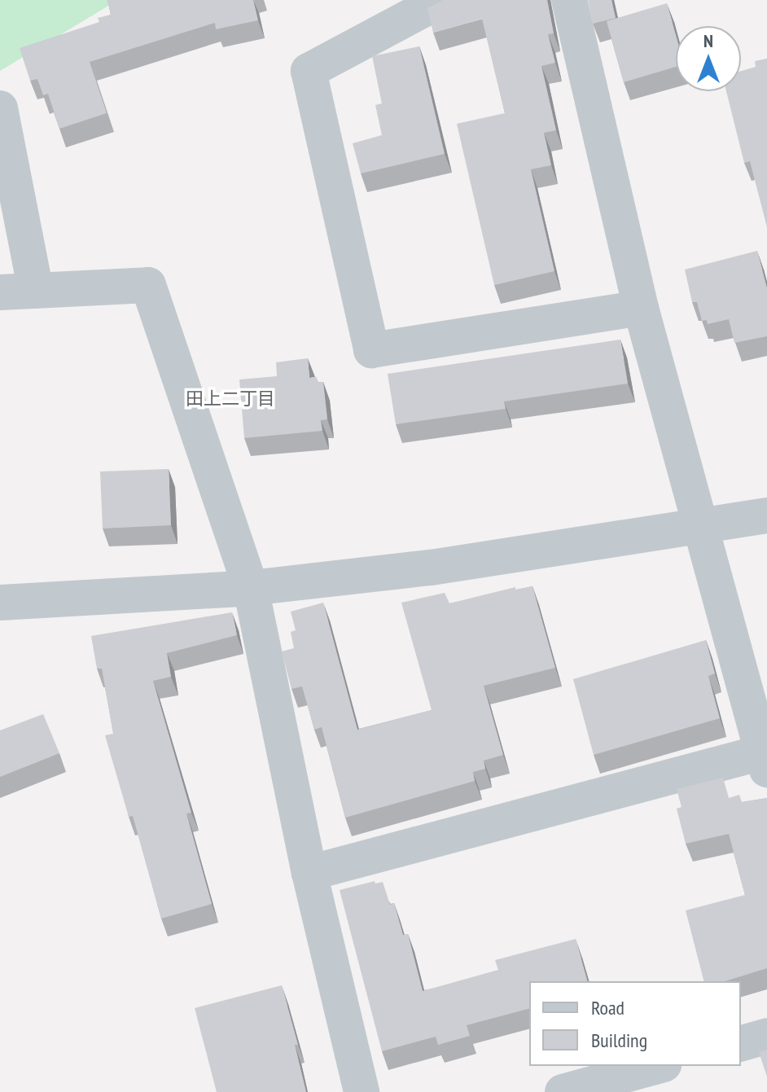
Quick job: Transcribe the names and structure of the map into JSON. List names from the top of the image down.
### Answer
{
  "districts": ["田上二丁目"],
  "legend": ["Road", "Building"],
  "north": "top"
}
